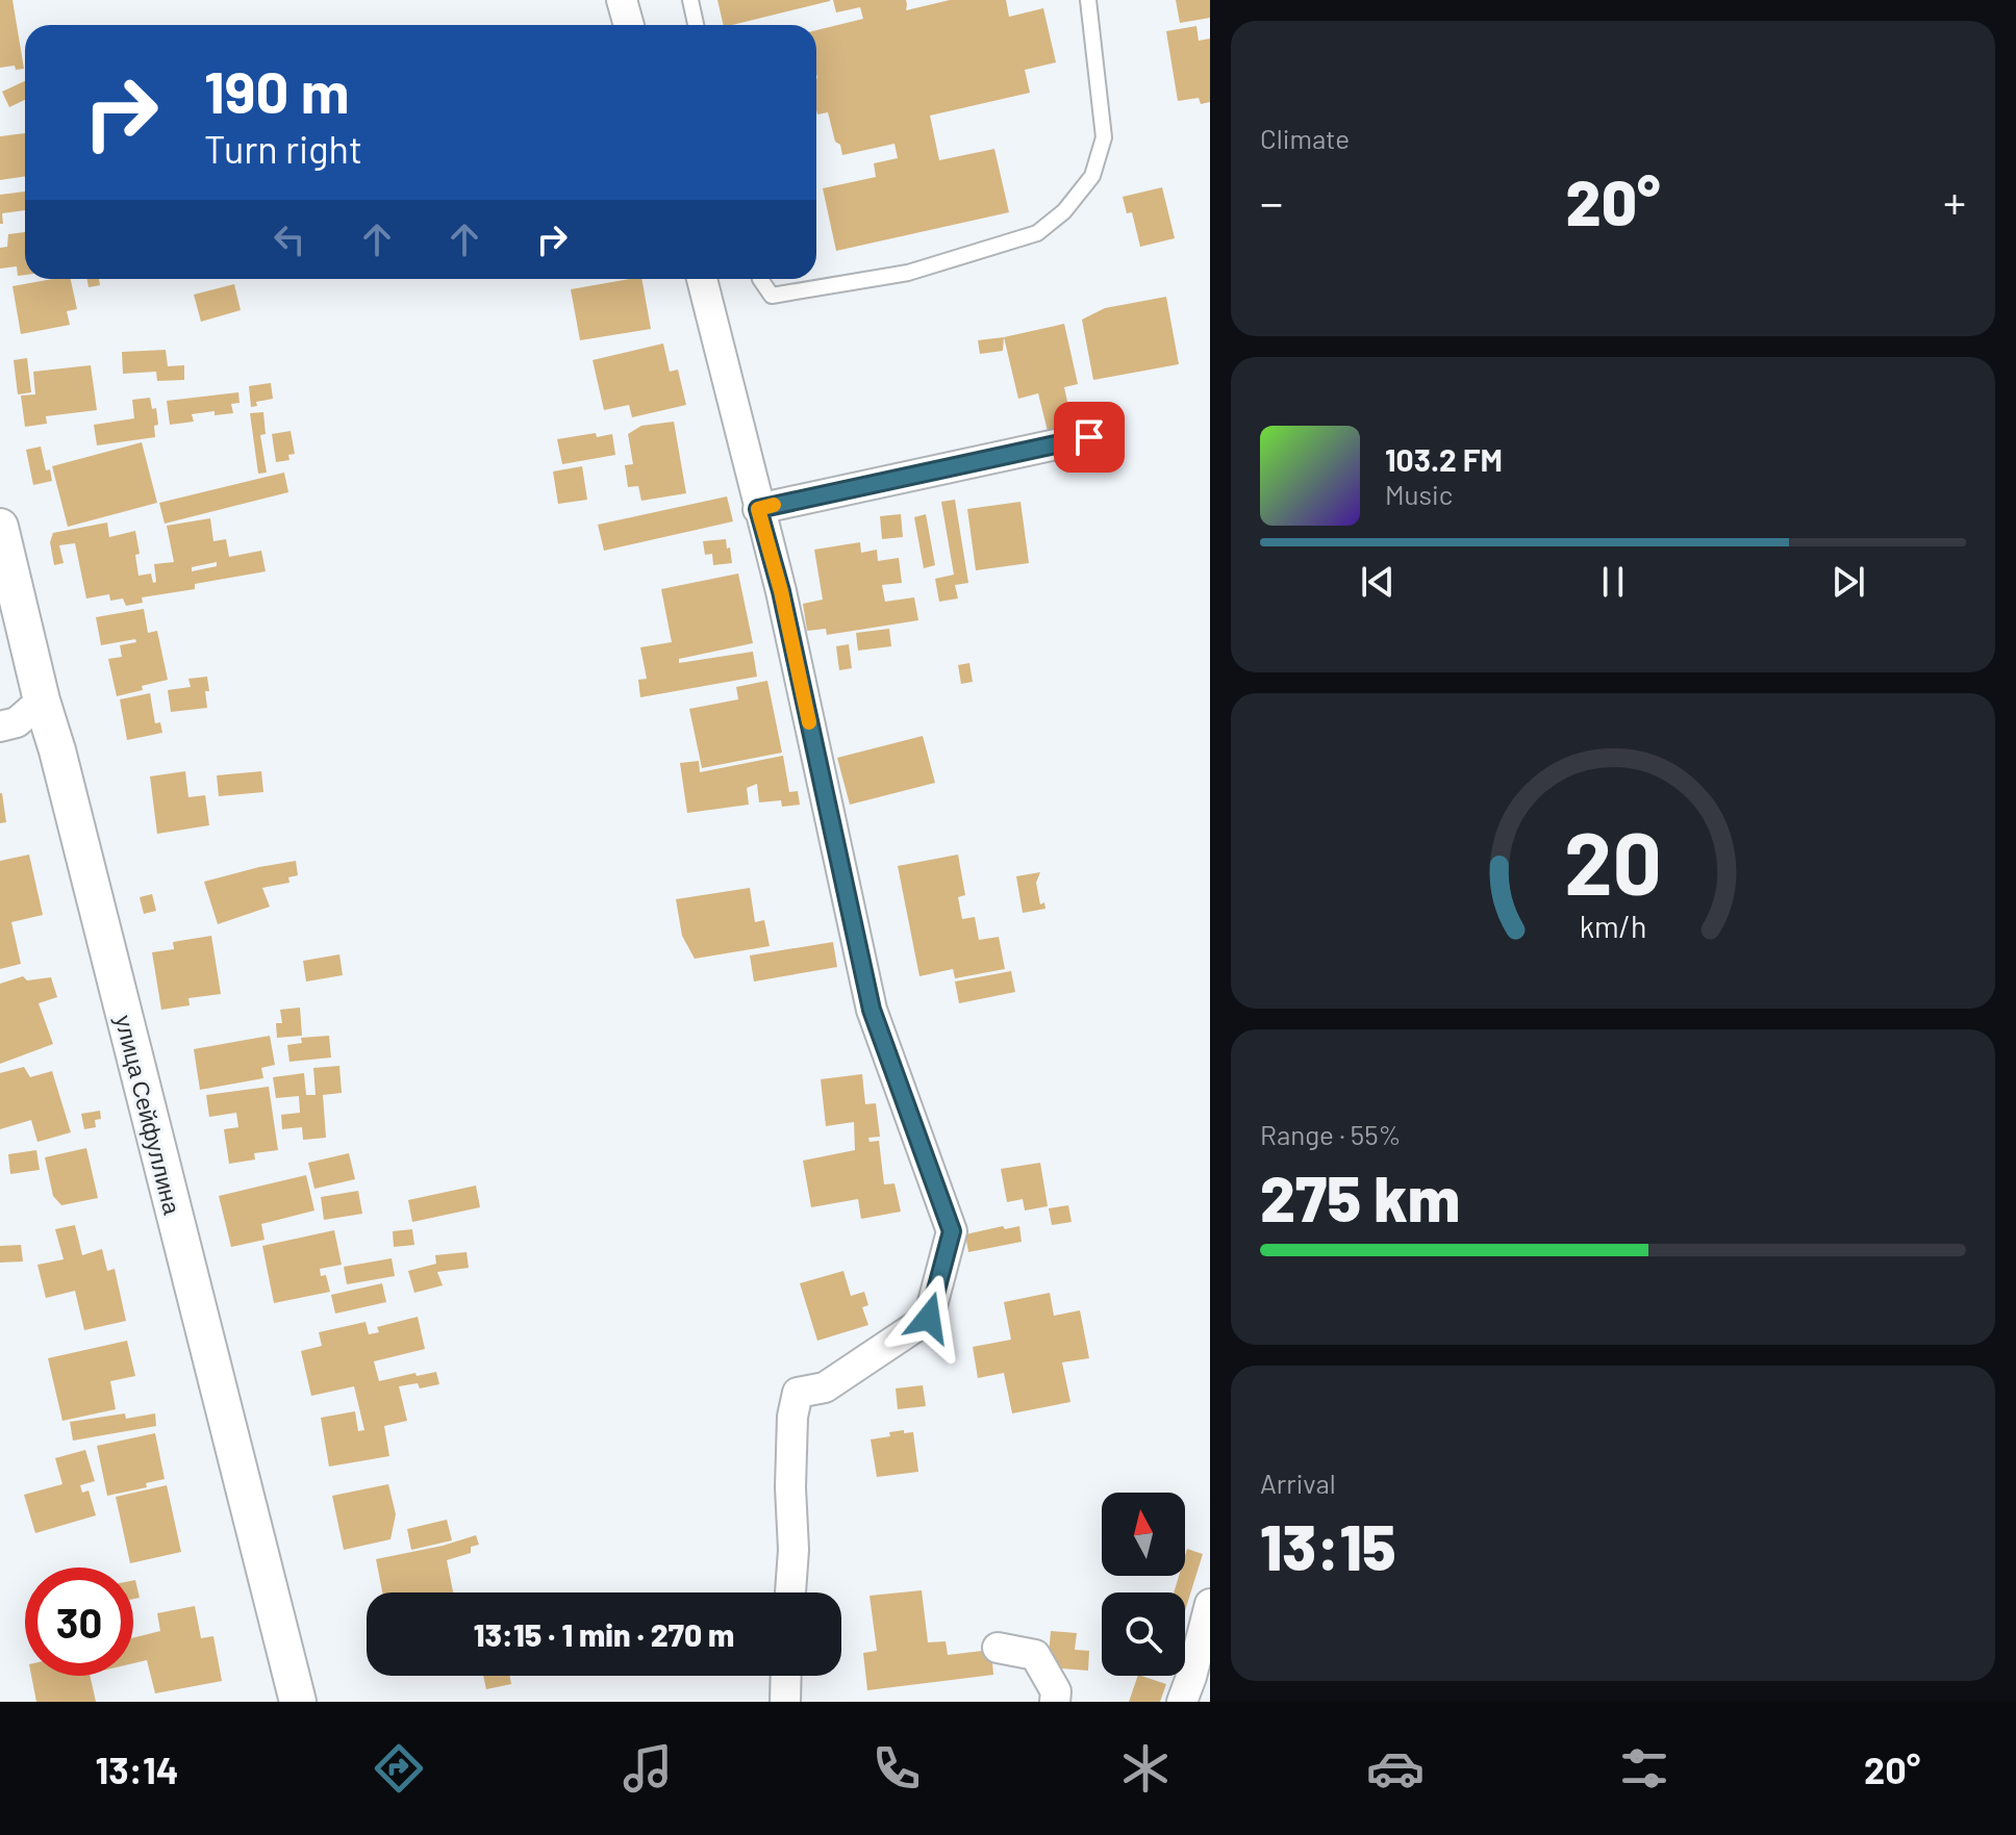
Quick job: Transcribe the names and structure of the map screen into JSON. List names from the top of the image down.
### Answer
{
  "streets": {
    "street": ["улица Сейфуллина"]
  },
  "north": "top",
  "page": {
    "tile": [
      "Climate",
      ["Range · 55%", "275 km"],
      ["Arrival", "13:15"]
    ],
    "turn": ["190 m", "Turn right"],
    "heat": ["−", "20°", "+"],
    "song": ["103.2 FM", "Music"],
    "limit": "30",
    "trip": "13:15 · 1 min · 270 m",
    "tabs": ["13:14", "20°"],
    "gauge": ["20", "km/h"]
  }
}
